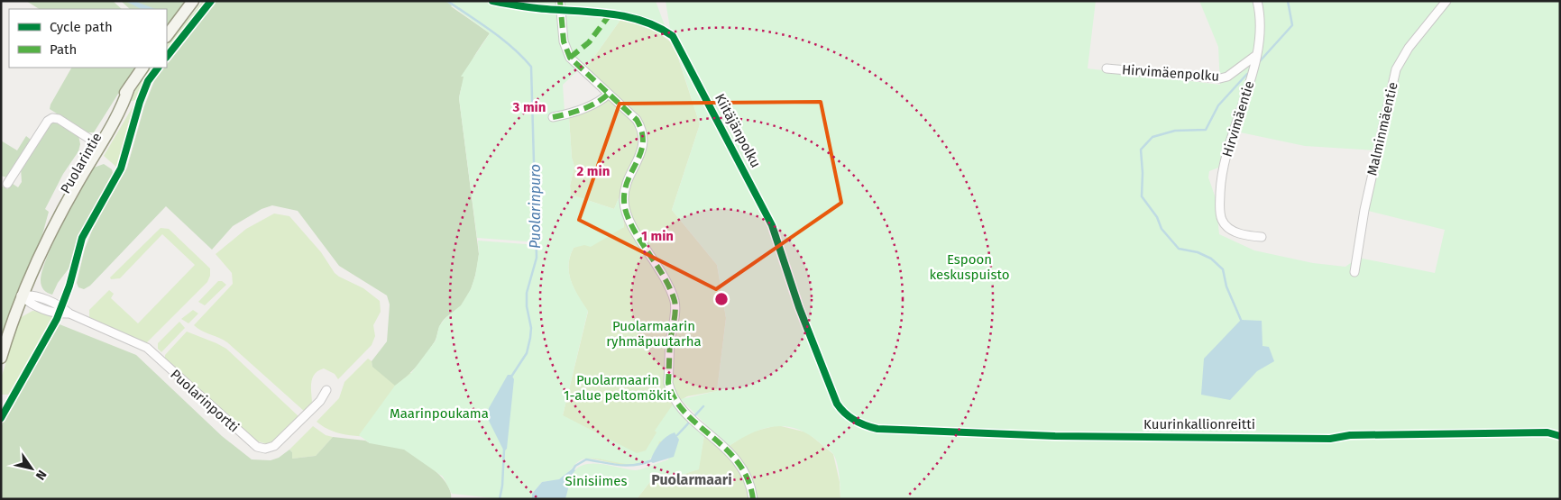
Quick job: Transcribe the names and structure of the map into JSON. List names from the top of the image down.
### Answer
{
  "streets": {
    "main road": ["Puolarintie"],
    "street": [
      "Hirvimäenpolku",
      "Hirvimäentie",
      "Malminmäentie",
      "Puolarinportti"
    ],
    "cycle path": ["Kiitäjänpolku"]
  },
  "crossings": [
    ["Hirvimäenpolku", "Hirvimäentie"],
    ["Puolarintie", "Puolarinportti"]
  ],
  "districts": ["Puolarmaari"],
  "water": ["Puolarinpuro"],
  "parks": [
    "Espoon keskuspuisto",
    "Puolarmaarin ryhmäpuutarha",
    "Puolarmaarin 1-alue peltomökit",
    "Maarinpoukama",
    "Sinisiimes"
  ],
  "legend": ["Cycle path", "Path"],
  "north": "bottom right",
  "rings": ["3 min", "2 min", "1 min"]
}
